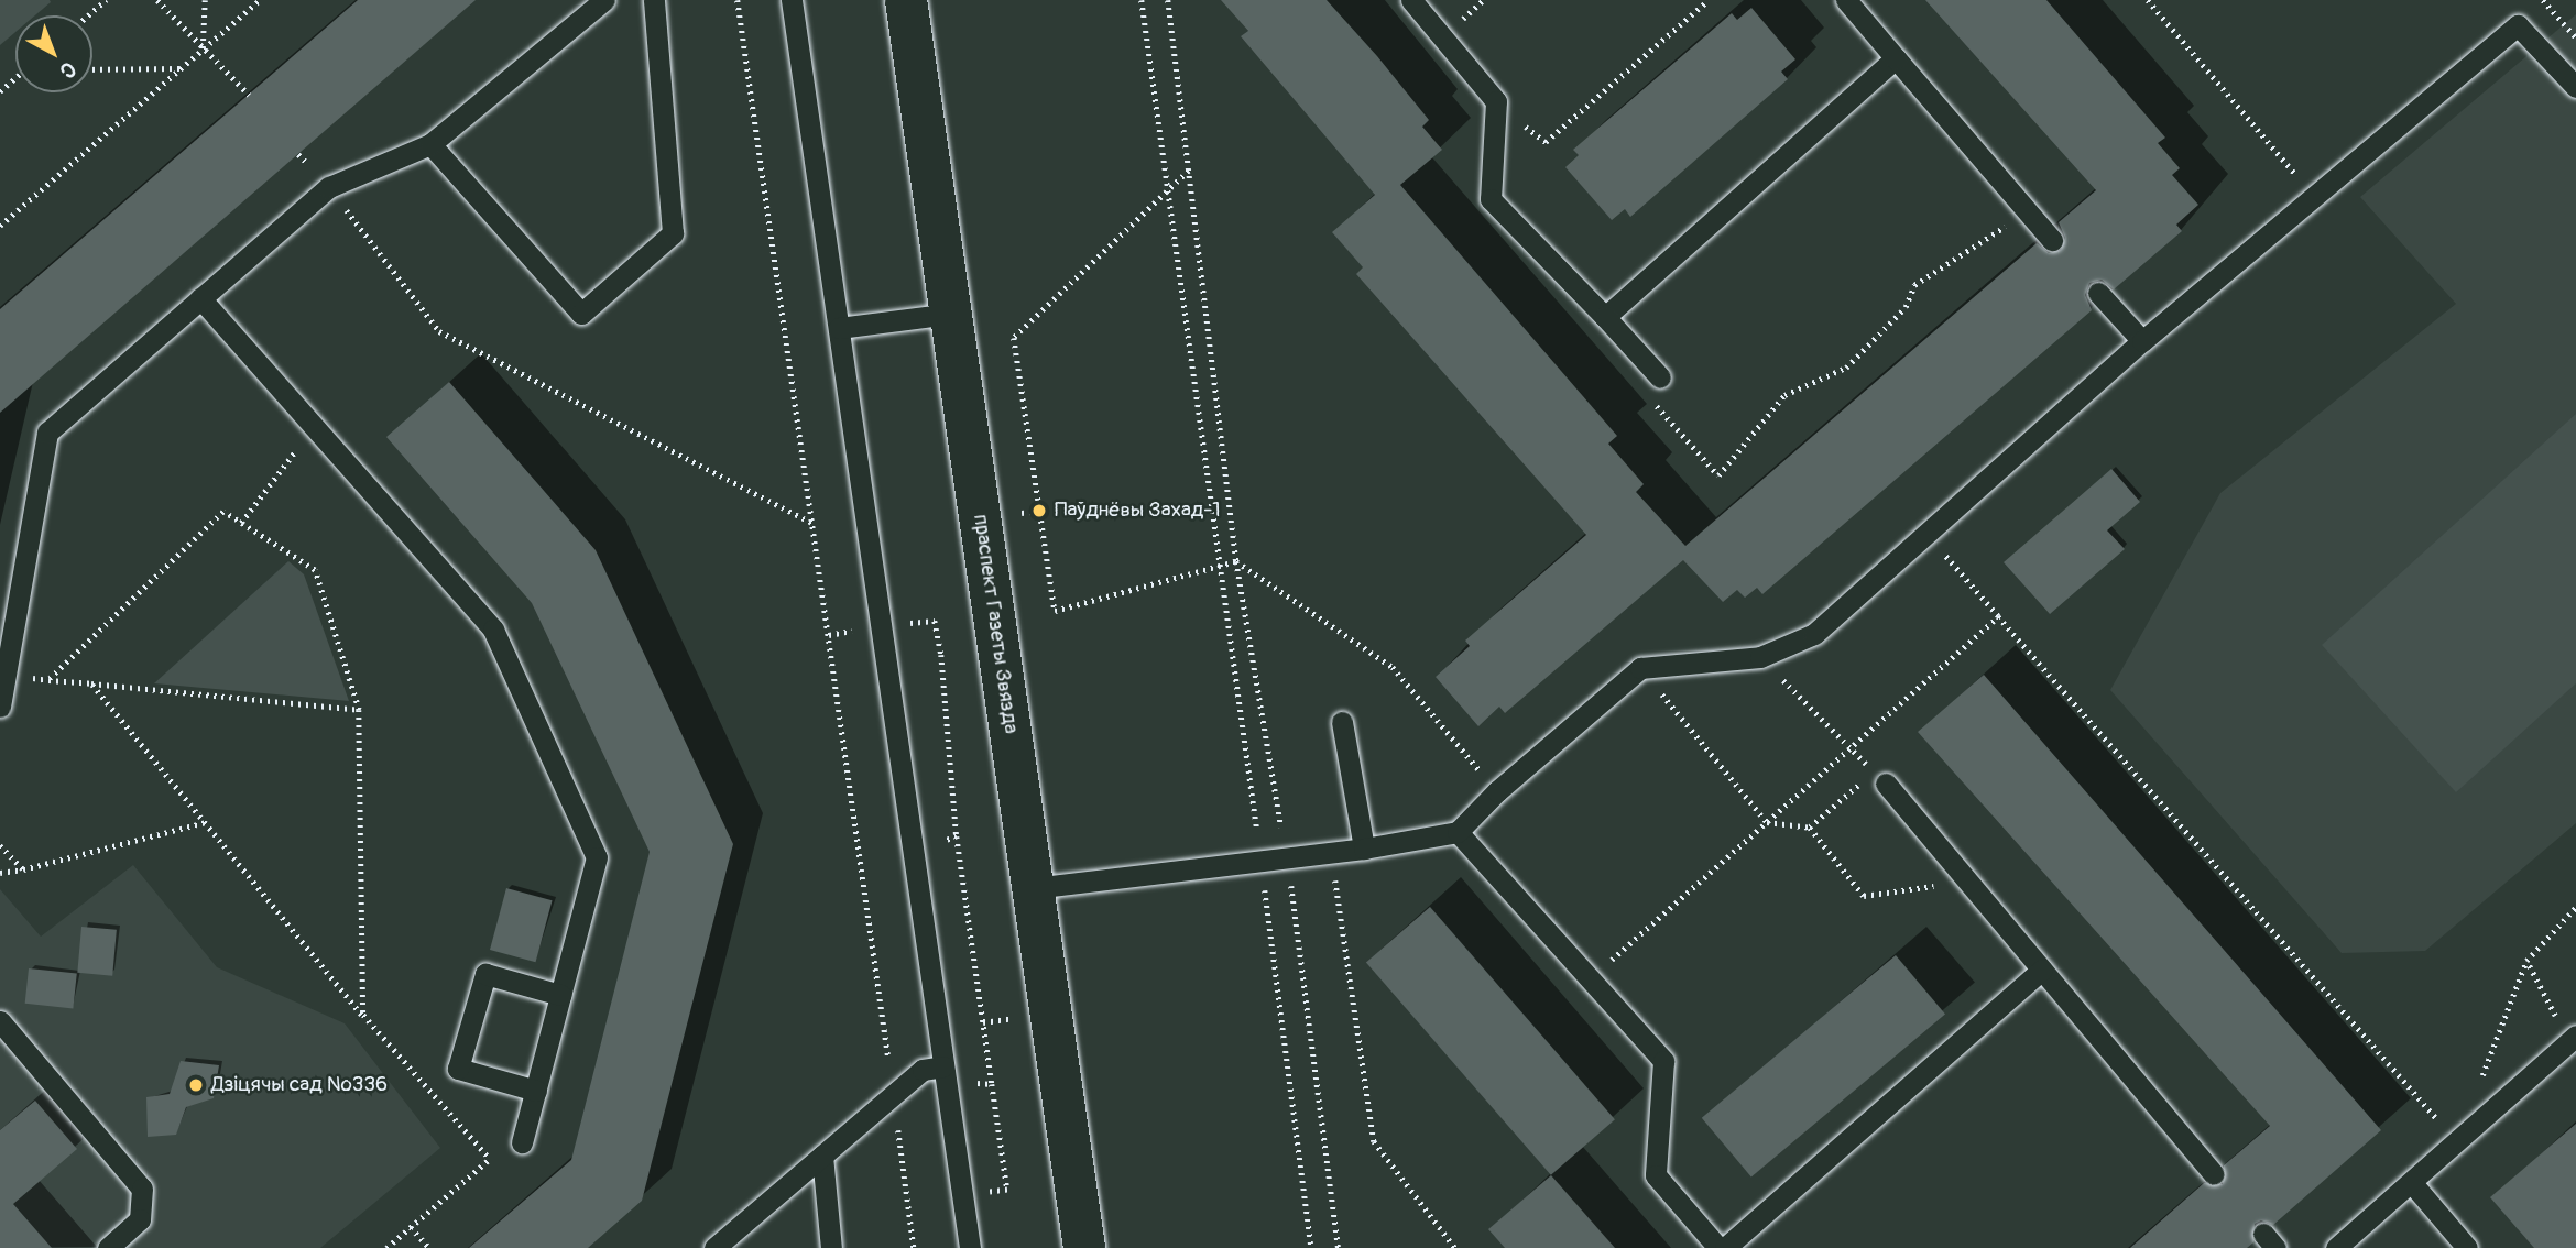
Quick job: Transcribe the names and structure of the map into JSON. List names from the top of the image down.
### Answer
{
  "streets": {
    "main road": ["праспект Газеты Звязда"]
  },
  "places": ["Паўднёвы Захад-1", "Дзіцячы сад №336"],
  "north": "bottom right"
}
